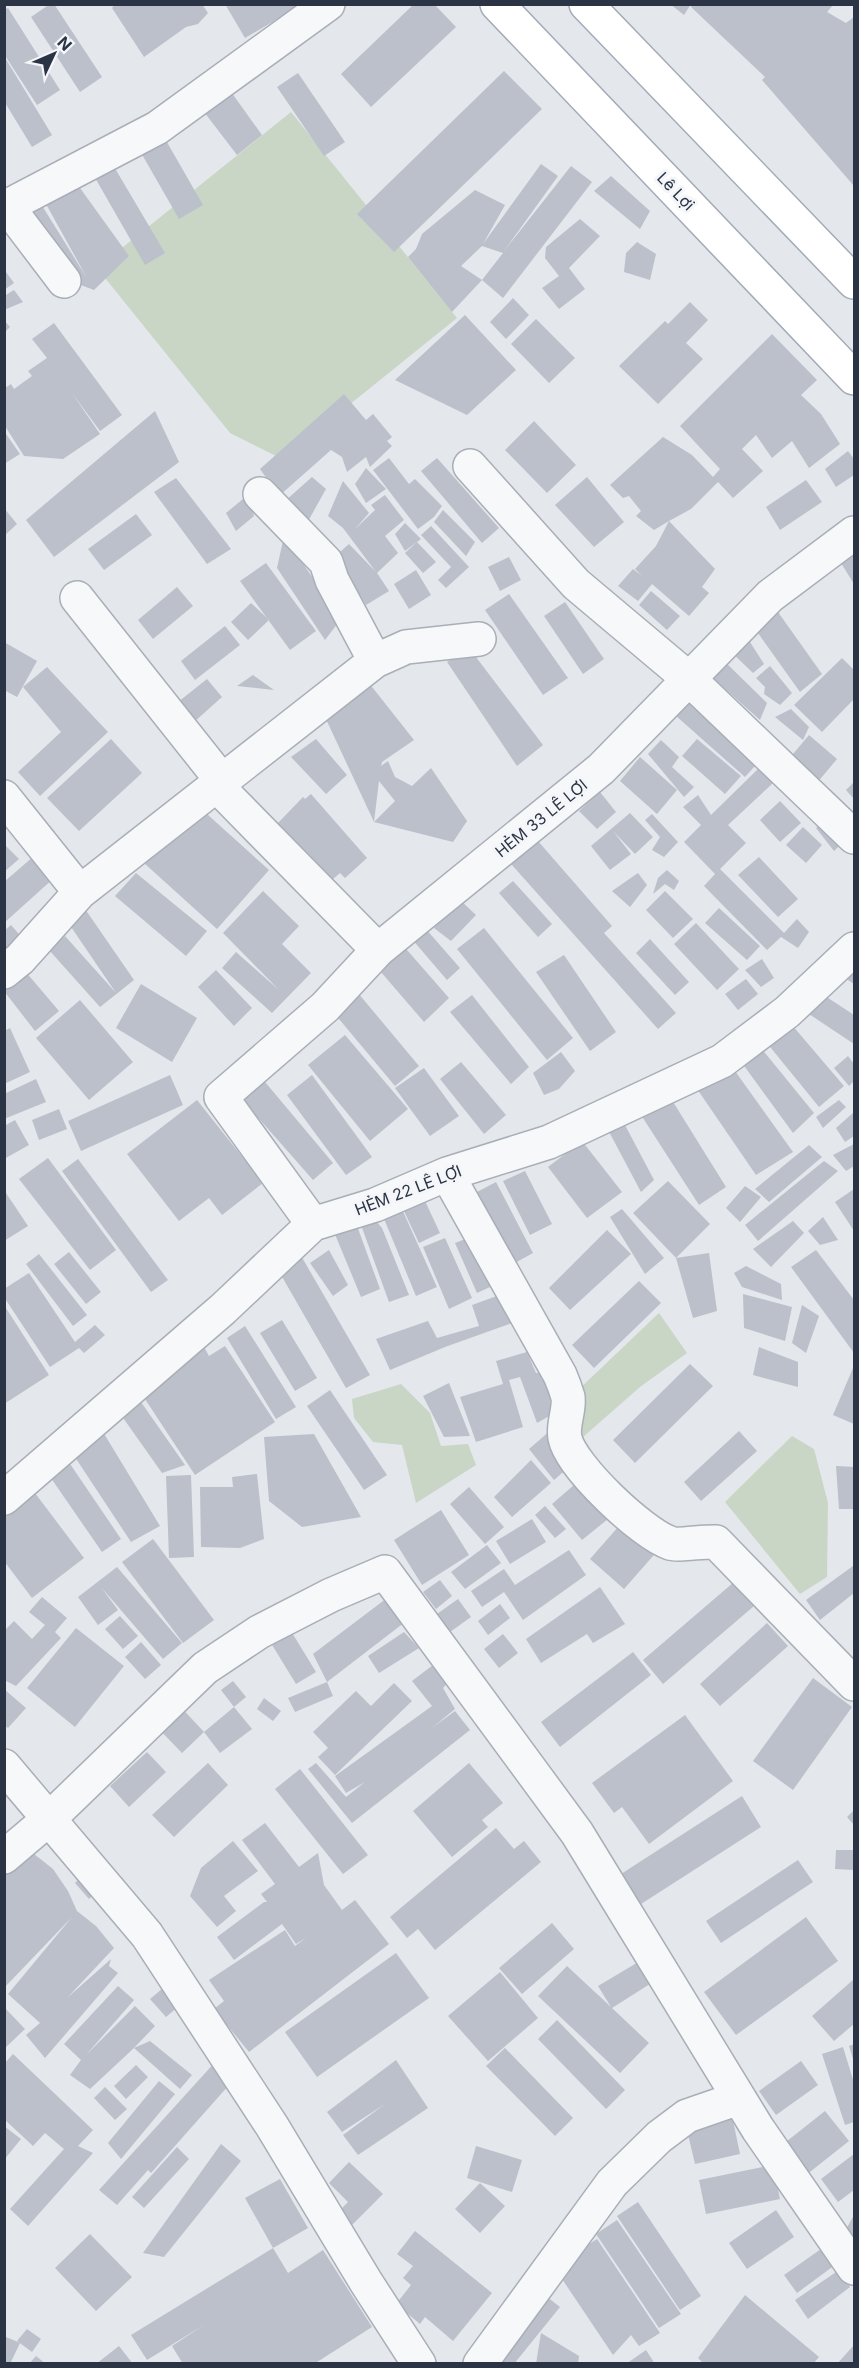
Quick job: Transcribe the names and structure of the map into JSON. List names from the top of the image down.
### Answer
{
  "streets": {
    "main road": ["Lê Lợi"],
    "street": ["HẺM 33 LÊ LỢI", "HẺM 22 LÊ LỢI"]
  },
  "crossings": [
    ["HẺM 33 LÊ LỢI", "HẺM 22 LÊ LỢI"]
  ],
  "north": "top right"
}
